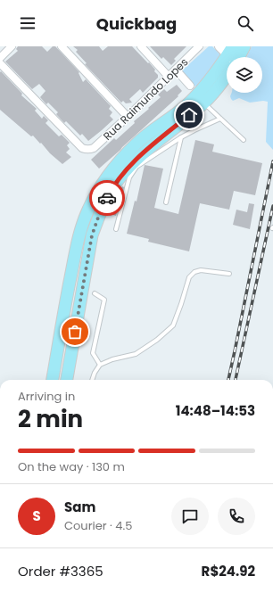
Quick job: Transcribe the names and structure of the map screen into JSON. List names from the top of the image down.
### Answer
{
  "streets": {
    "street": ["Rua Raimundo Lopes"]
  },
  "page": {
    "header": "Quickbag",
    "heading": ["2 min", "Arriving in", "14:48–14:53"],
    "panel": [
      "Sam",
      "Courier · 4.5",
      "Order #3365",
      "R$24.92"
    ],
    "bar": "On the way · 130 m",
    "round": "S"
  }
}
